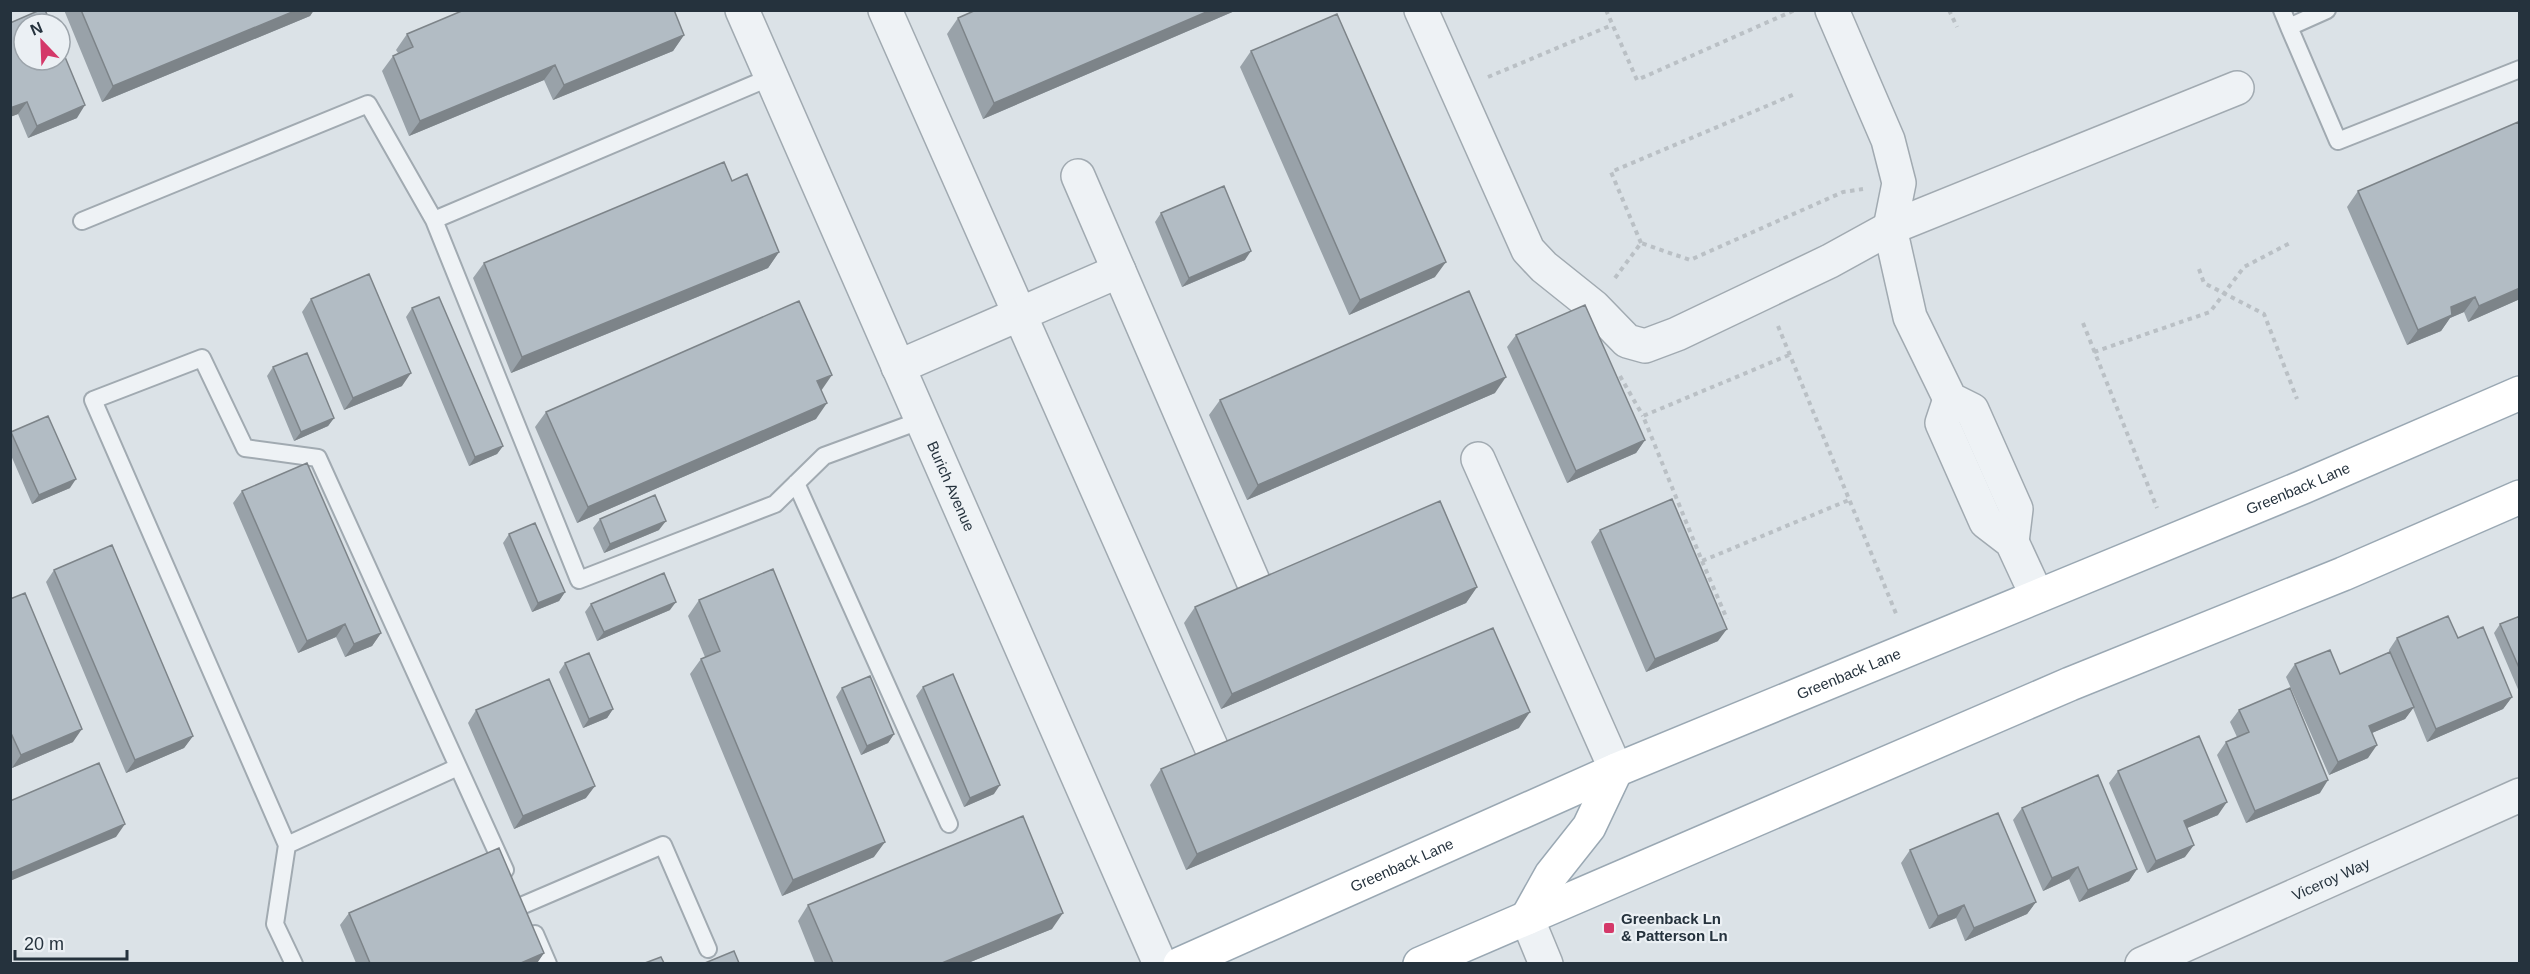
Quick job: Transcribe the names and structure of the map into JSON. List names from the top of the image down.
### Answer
{
  "streets": {
    "main road": ["Greenback Lane"],
    "street": ["Burich Avenue", "Viceroy Way"]
  },
  "places": {
    "transit": ["Greenback Ln & Patterson Ln"]
  },
  "scale_bar": "20 m",
  "north": "top left"
}
